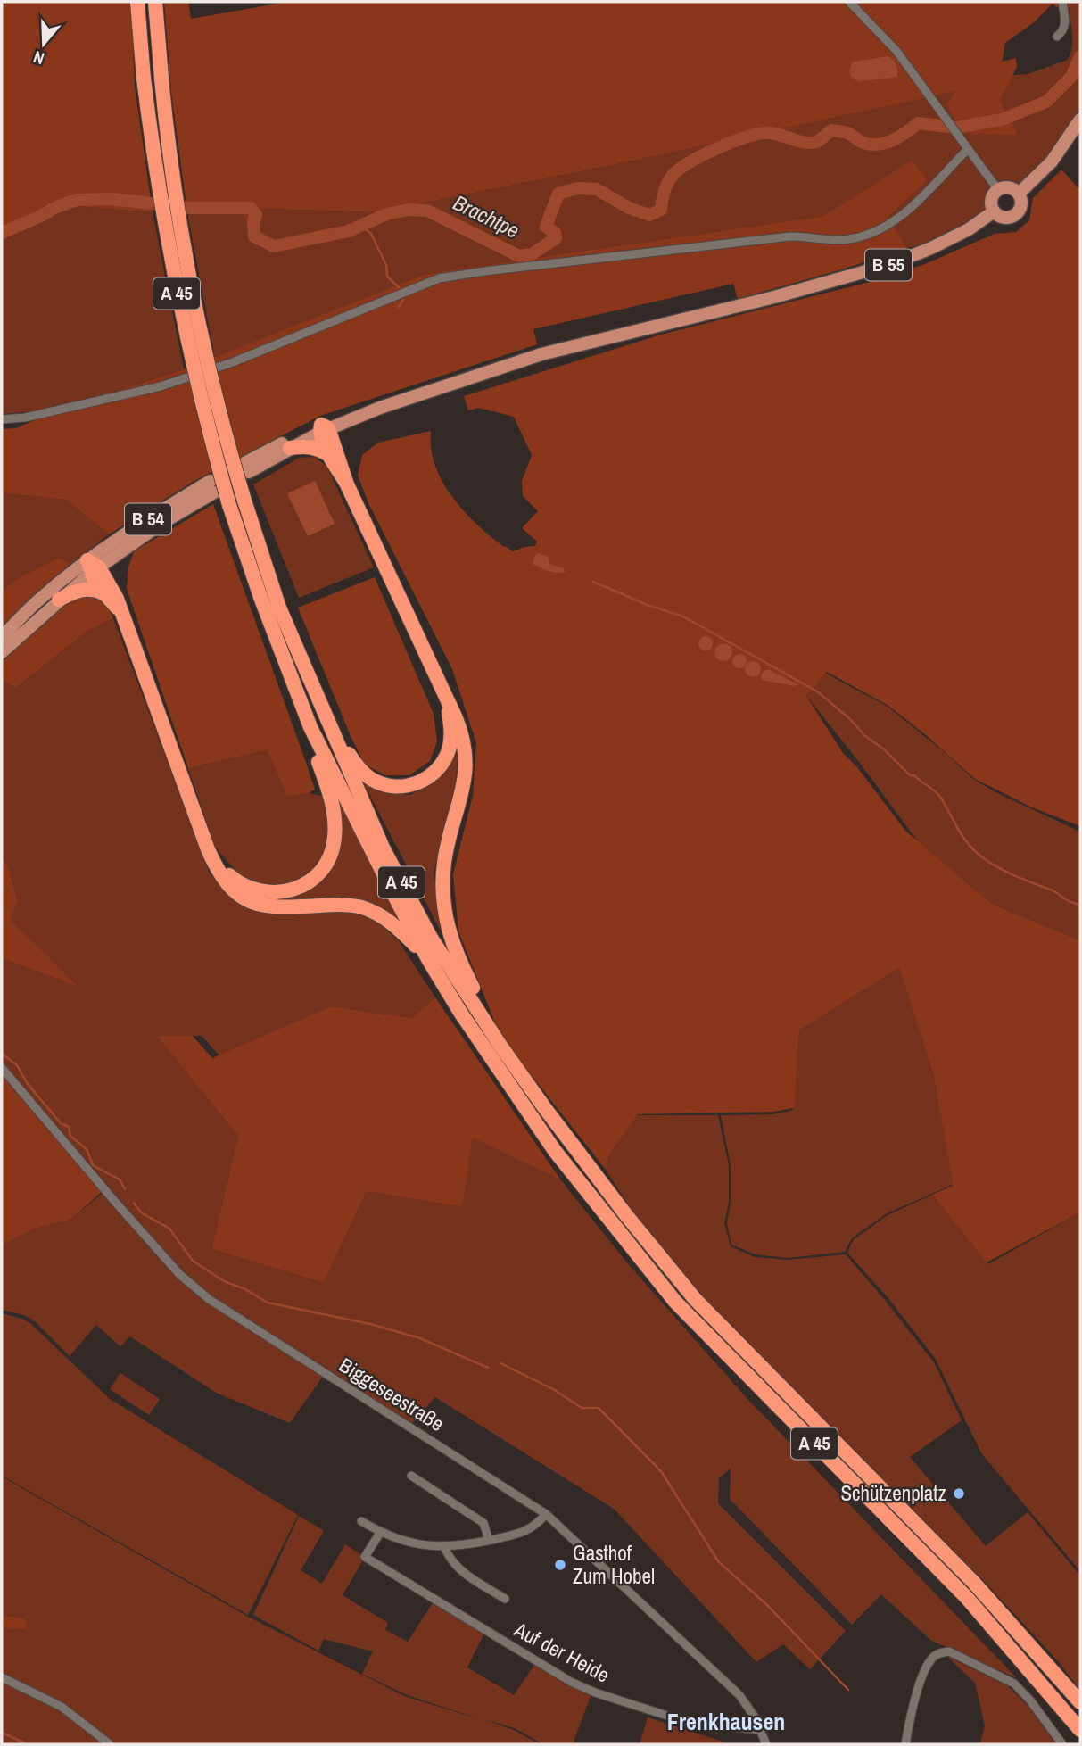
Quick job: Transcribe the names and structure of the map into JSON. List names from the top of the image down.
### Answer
{
  "streets": {
    "highway": ["A 45"],
    "main road": ["B 55", "B 54"],
    "street": ["Biggeseestraße", "Auf der Heide"]
  },
  "crossings": [
    ["Biggeseestraße", "Auf der Heide"]
  ],
  "districts": ["Frenkhausen"],
  "water": ["Brachtpe"],
  "places": ["Schützenplatz", "Gasthof Zum Hobel"],
  "north": "bottom"
}
